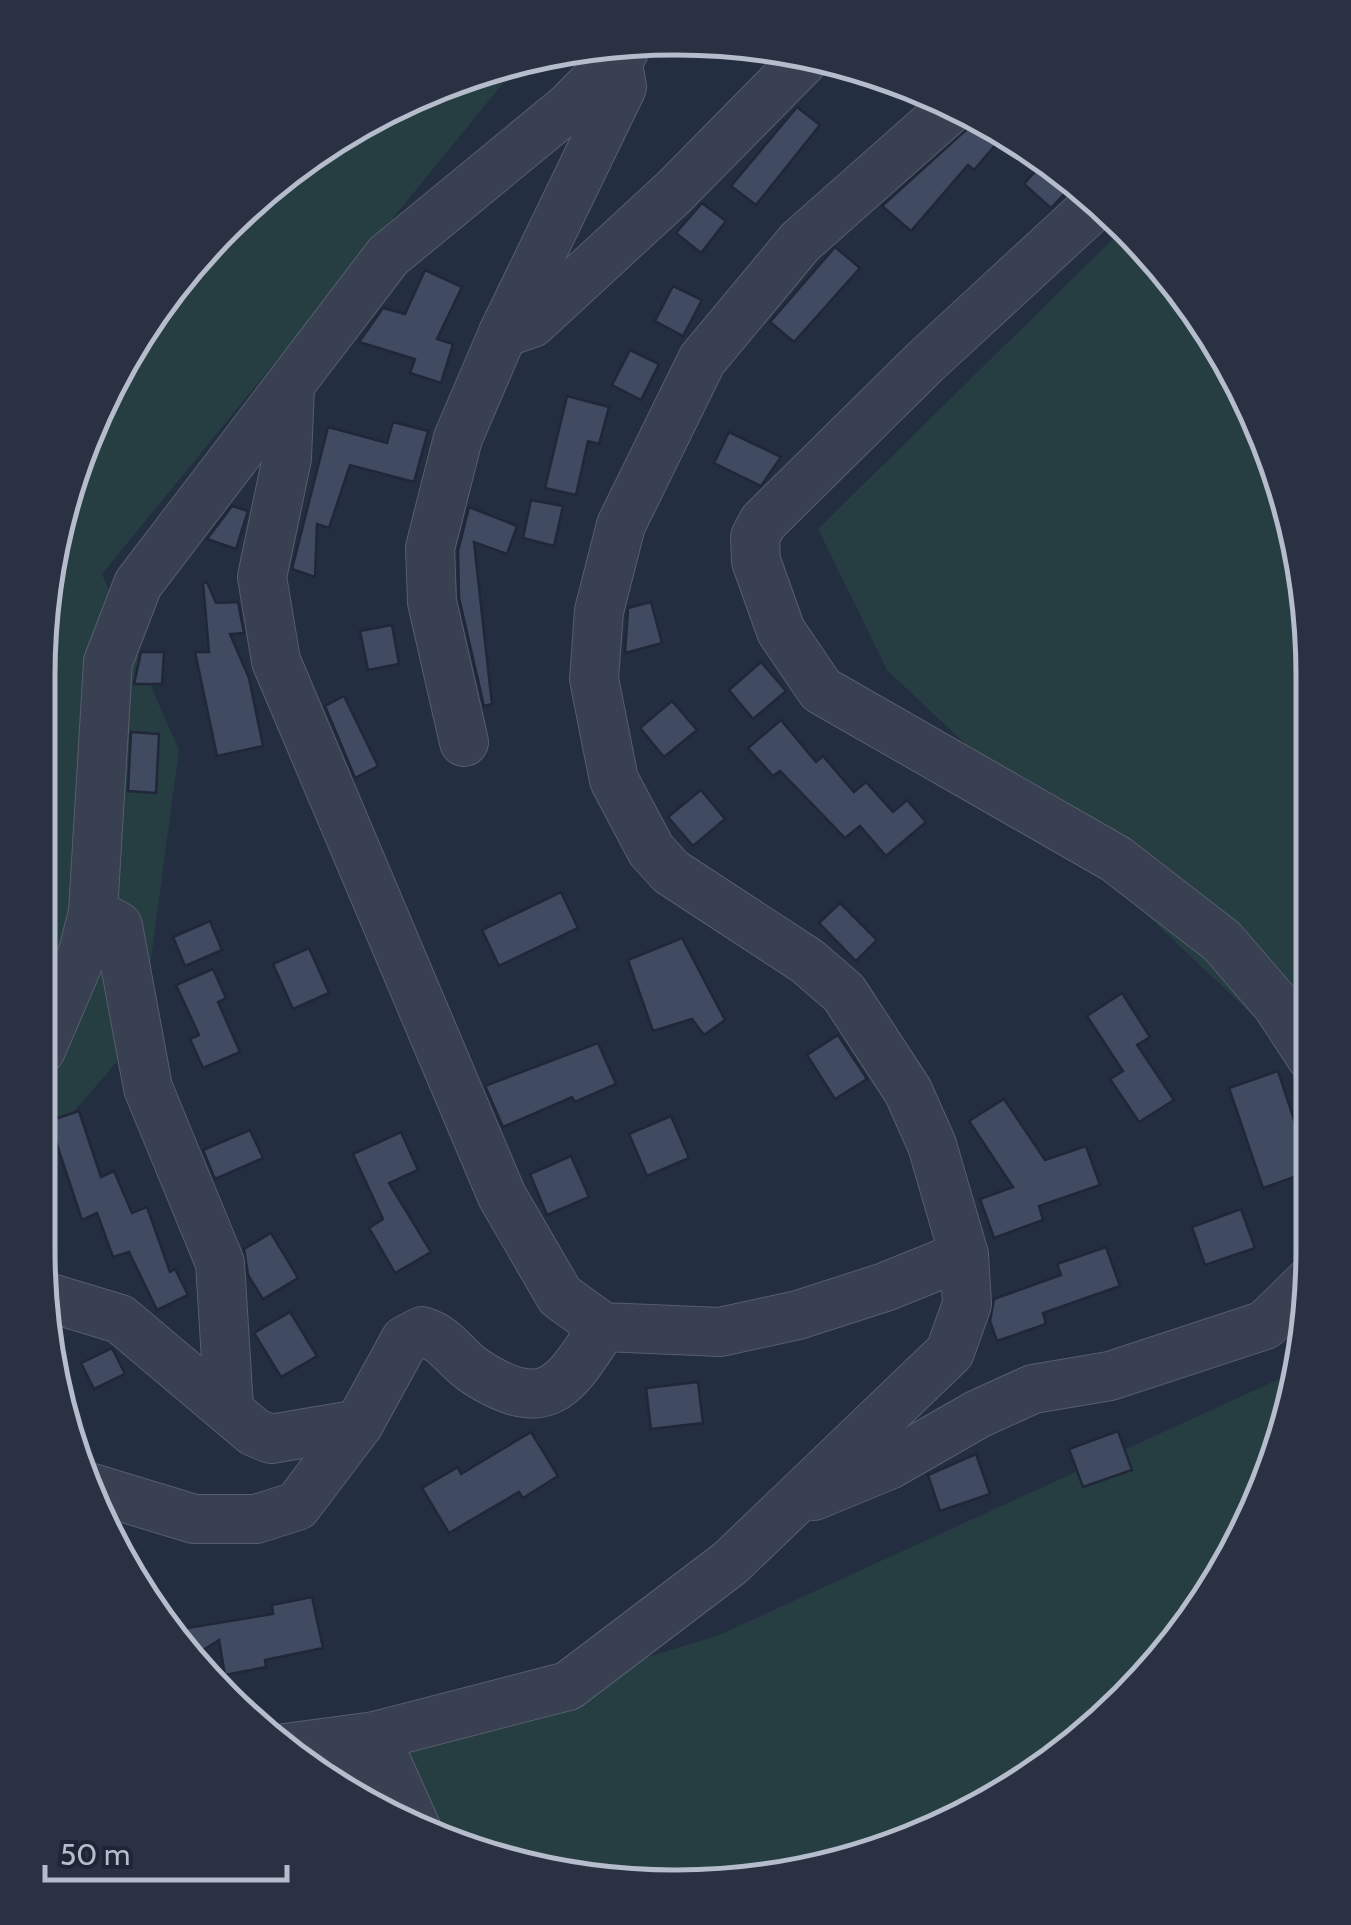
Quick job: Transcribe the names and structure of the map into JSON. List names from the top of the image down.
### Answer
{
  "scale_bar": "50 m"
}
